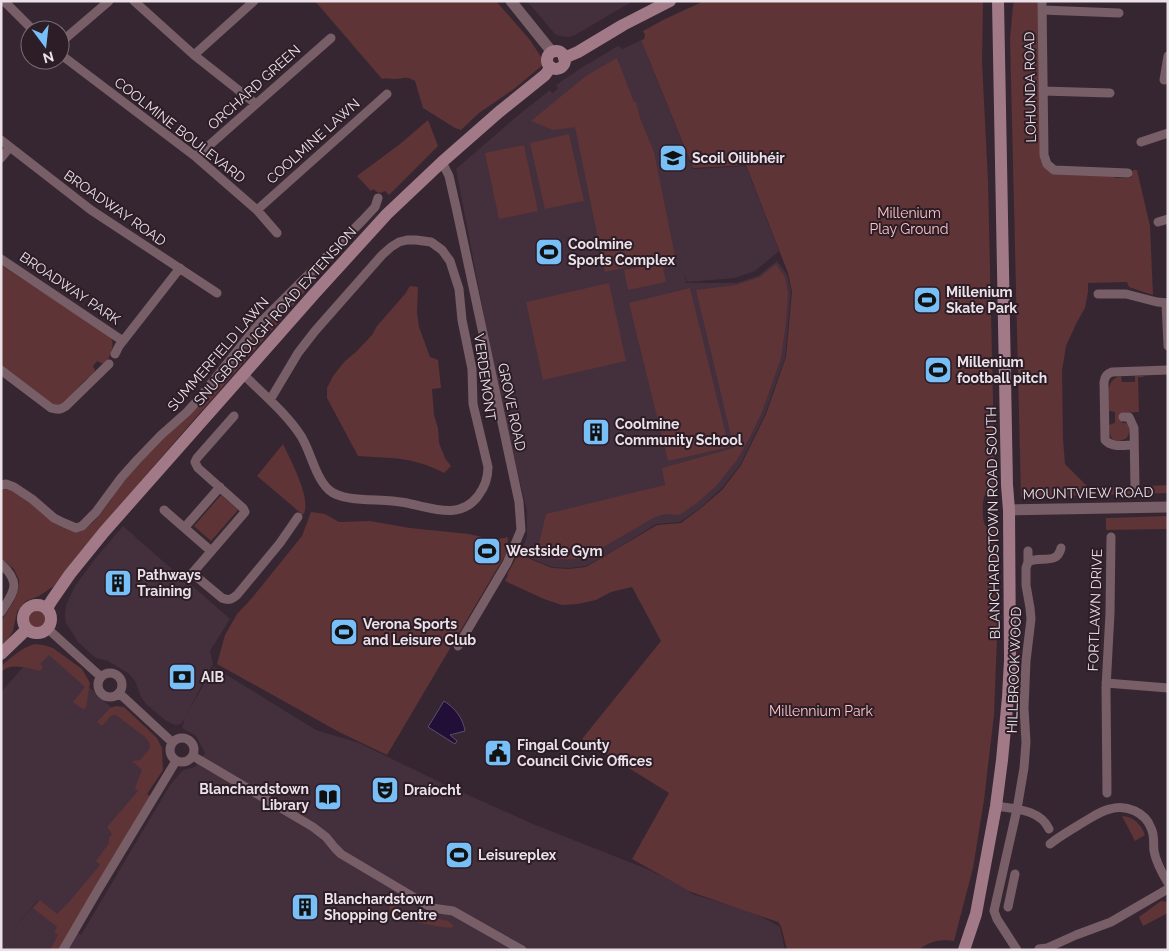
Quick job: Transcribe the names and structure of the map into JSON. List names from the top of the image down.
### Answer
{
  "streets": {
    "main road": ["SNUGBOROUGH ROAD EXTENSION", "BLANCHARDSTOWN ROAD SOUTH"],
    "street": [
      "ORCHARD GREEN",
      "LOHUNDA ROAD",
      "COOLMINE BOULEVARD",
      "COOLMINE LAWN",
      "BROADWAY ROAD",
      "BROADWAY PARK",
      "SUMMERFIELD LAWN",
      "VERDEMONT",
      "GROVE ROAD",
      "MOUNTVIEW ROAD",
      "FORTLAWN DRIVE",
      "HILLBROOK WOOD"
    ]
  },
  "crossings": [
    ["ORCHARD GREEN", "COOLMINE BOULEVARD"],
    ["COOLMINE BOULEVARD", "COOLMINE LAWN"],
    ["SNUGBOROUGH ROAD EXTENSION", "VERDEMONT"],
    ["SNUGBOROUGH ROAD EXTENSION", "GROVE ROAD"],
    ["MOUNTVIEW ROAD", "BLANCHARDSTOWN ROAD SOUTH"]
  ],
  "parks": ["Millenium Play Ground", "Millennium Park"],
  "places": {
    "school or university": ["Scoil Oilibhéir"],
    "sports": [
      "Coolmine Sports Complex",
      "Millenium Skate Park",
      "Millenium football pitch",
      "Westside Gym",
      "Verona Sports and Leisure Club",
      "Leisureplex"
    ],
    "building": ["Coolmine Community School", "Pathways Training", "Blanchardstown Shopping Centre"],
    "bank": ["AIB"],
    "public building": ["Fingal County Council Civic Offices"],
    "theatre": ["Draíocht"],
    "library": ["Blanchardstown Library"]
  },
  "north": "bottom"
}
